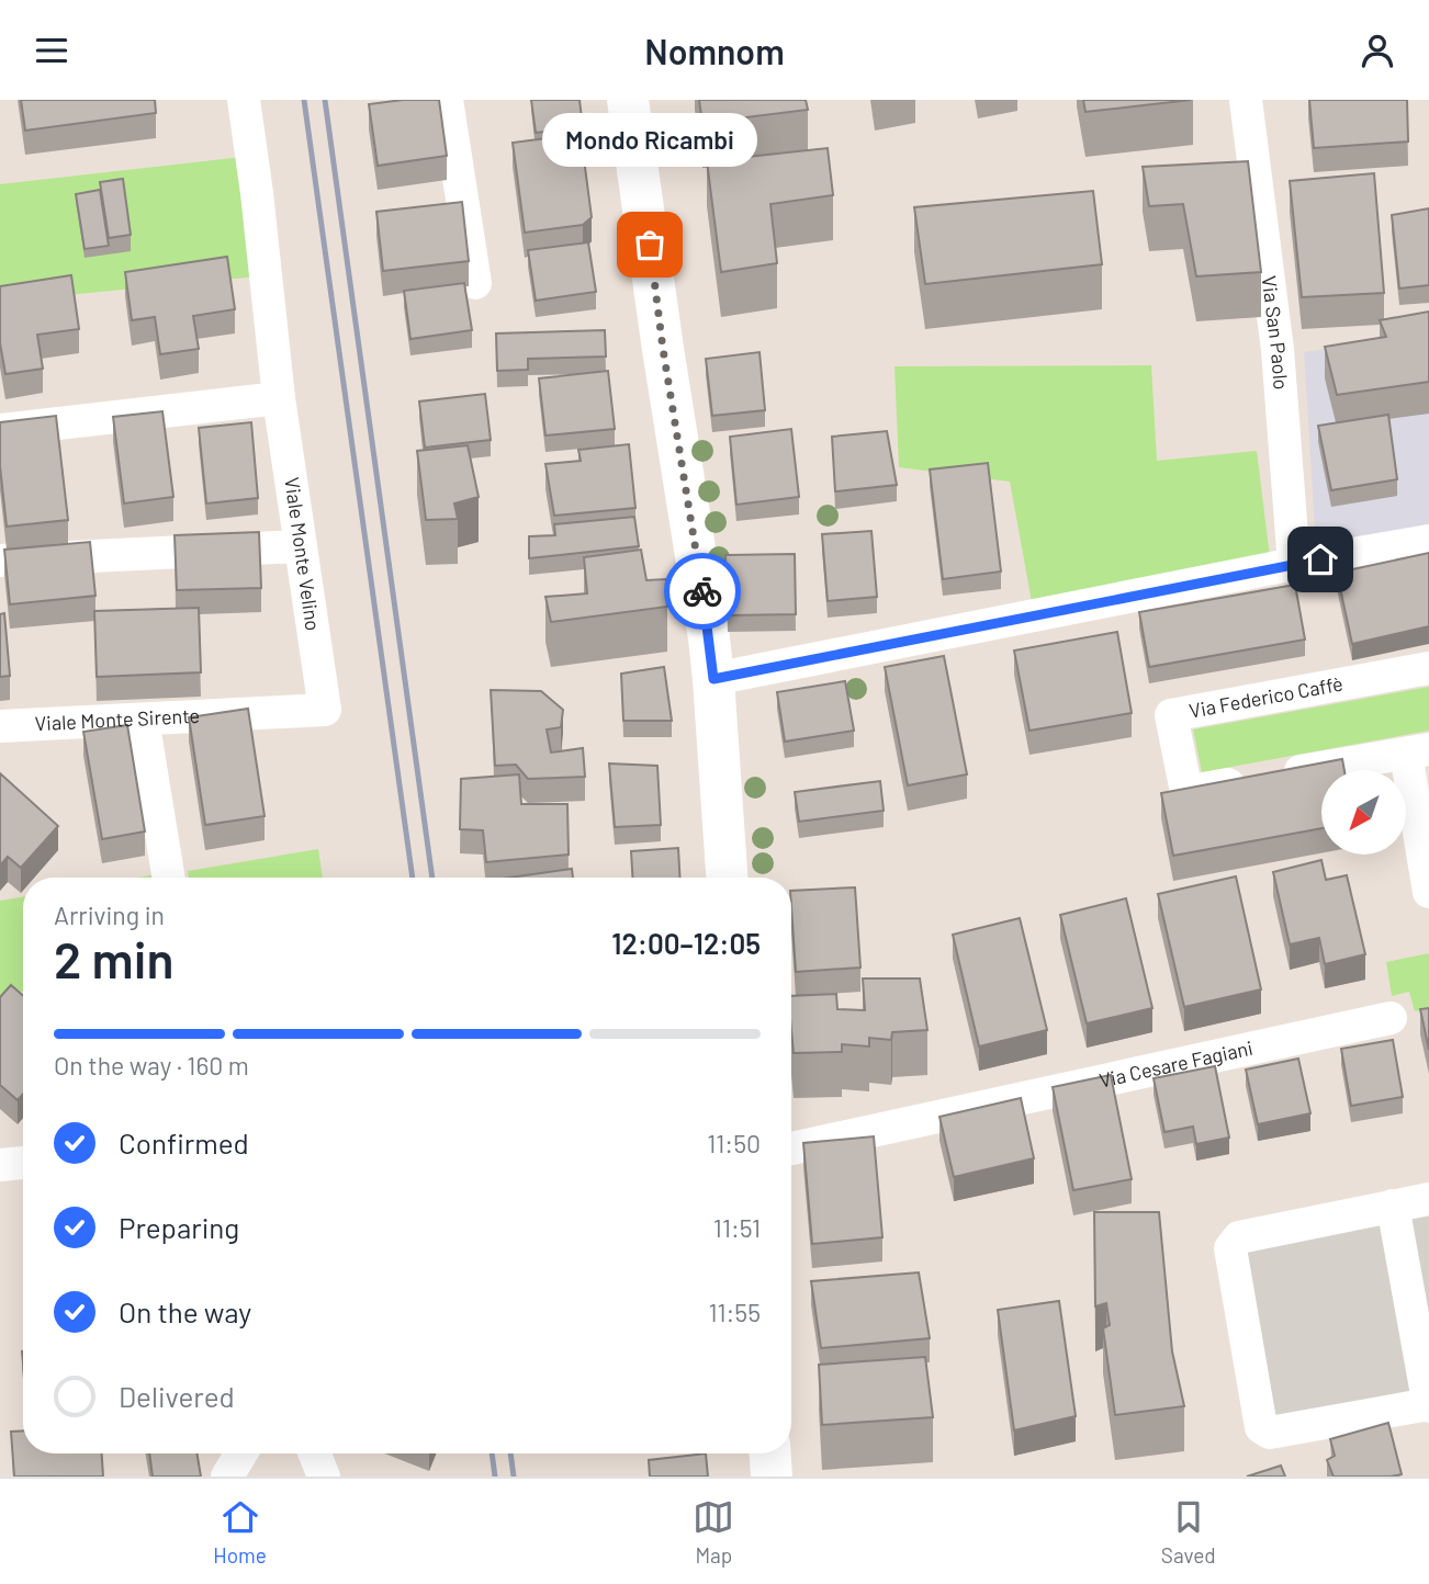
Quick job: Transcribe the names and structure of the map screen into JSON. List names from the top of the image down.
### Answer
{
  "streets": {
    "street": [
      "Via San Paolo",
      "Viale Monte Velino",
      "Via Federico Caffè",
      "Viale Monte Sirente",
      "Via Cesare Fagiani"
    ]
  },
  "crossings": [
    ["Viale Monte Velino", "Viale Monte Sirente"]
  ],
  "places": ["Mondo Ricambi"],
  "north": "bottom left",
  "page": {
    "header": "Nomnom",
    "bubble": "Mondo Ricambi",
    "heading": ["2 min", "Arriving in", "12:00–12:05"],
    "bar": "On the way · 160 m",
    "list": [
      ["Confirmed", "11:50"],
      ["Preparing", "11:51"],
      ["On the way", "11:55"],
      "Delivered"
    ],
    "tabs": ["Home", "Map", "Saved"]
  }
}
